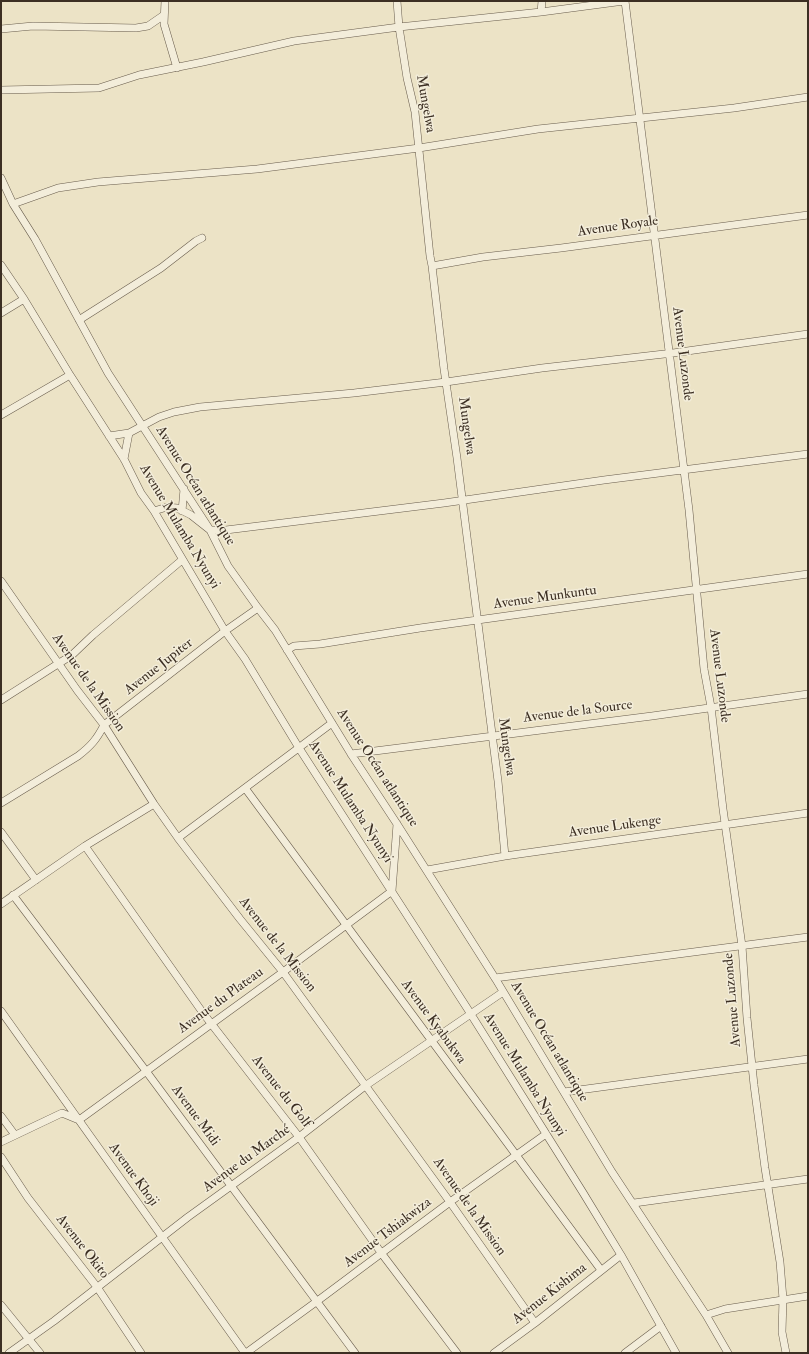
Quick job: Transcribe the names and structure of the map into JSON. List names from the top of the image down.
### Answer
{
  "streets": {
    "street": [
      "Mungelwa",
      "Avenue Royale",
      "Avenue Luzonde",
      "Avenue Océan atlantique",
      "Avenue Mulamba Nyunyi",
      "Avenue Munkuntu",
      "Avenue Jupiter",
      "Avenue de la Mission",
      "Avenue de la Source",
      "Avenue Lukenge",
      "Avenue du Plateau",
      "Avenue Kyabukwa",
      "Avenue du Golf",
      "Avenue Midi",
      "Avenue du Marché",
      "Avenue Khoji",
      "Avenue Tshiakwiza",
      "Avenue Okito",
      "Avenue Kishima"
    ]
  },
  "crossings": [
    ["Mungelwa", "Avenue Royale"],
    ["Mungelwa", "Avenue Munkuntu"],
    ["Mungelwa", "Avenue de la Source"],
    ["Mungelwa", "Avenue Lukenge"],
    ["Avenue Royale", "Avenue Luzonde"],
    ["Avenue Luzonde", "Avenue Munkuntu"],
    ["Avenue Luzonde", "Avenue de la Source"],
    ["Avenue Luzonde", "Avenue Lukenge"],
    ["Avenue Océan atlantique", "Avenue Munkuntu"],
    ["Avenue Océan atlantique", "Avenue Jupiter"],
    ["Avenue Océan atlantique", "Avenue de la Source"],
    ["Avenue Océan atlantique", "Avenue Lukenge"],
    ["Avenue Océan atlantique", "Avenue du Marché"],
    ["Avenue Mulamba Nyunyi", "Avenue Jupiter"],
    ["Avenue Mulamba Nyunyi", "Avenue du Plateau"],
    ["Avenue Mulamba Nyunyi", "Avenue du Marché"],
    ["Avenue Mulamba Nyunyi", "Avenue Tshiakwiza"],
    ["Avenue Mulamba Nyunyi", "Avenue Kishima"],
    ["Avenue Jupiter", "Avenue de la Mission"],
    ["Avenue de la Mission", "Avenue du Plateau"],
    ["Avenue de la Mission", "Avenue du Marché"],
    ["Avenue de la Mission", "Avenue Tshiakwiza"],
    ["Avenue de la Mission", "Avenue Kishima"],
    ["Avenue du Plateau", "Avenue Kyabukwa"],
    ["Avenue du Plateau", "Avenue du Golf"],
    ["Avenue du Plateau", "Avenue Midi"],
    ["Avenue du Plateau", "Avenue Khoji"],
    ["Avenue Kyabukwa", "Avenue du Marché"],
    ["Avenue Kyabukwa", "Avenue Tshiakwiza"],
    ["Avenue Kyabukwa", "Avenue Kishima"],
    ["Avenue du Golf", "Avenue du Marché"],
    ["Avenue du Golf", "Avenue Tshiakwiza"],
    ["Avenue Midi", "Avenue du Marché"],
    ["Avenue Midi", "Avenue Tshiakwiza"],
    ["Avenue du Marché", "Avenue Khoji"],
    ["Avenue du Marché", "Avenue Okito"],
    ["Avenue Khoji", "Avenue Tshiakwiza"]
  ]
}
